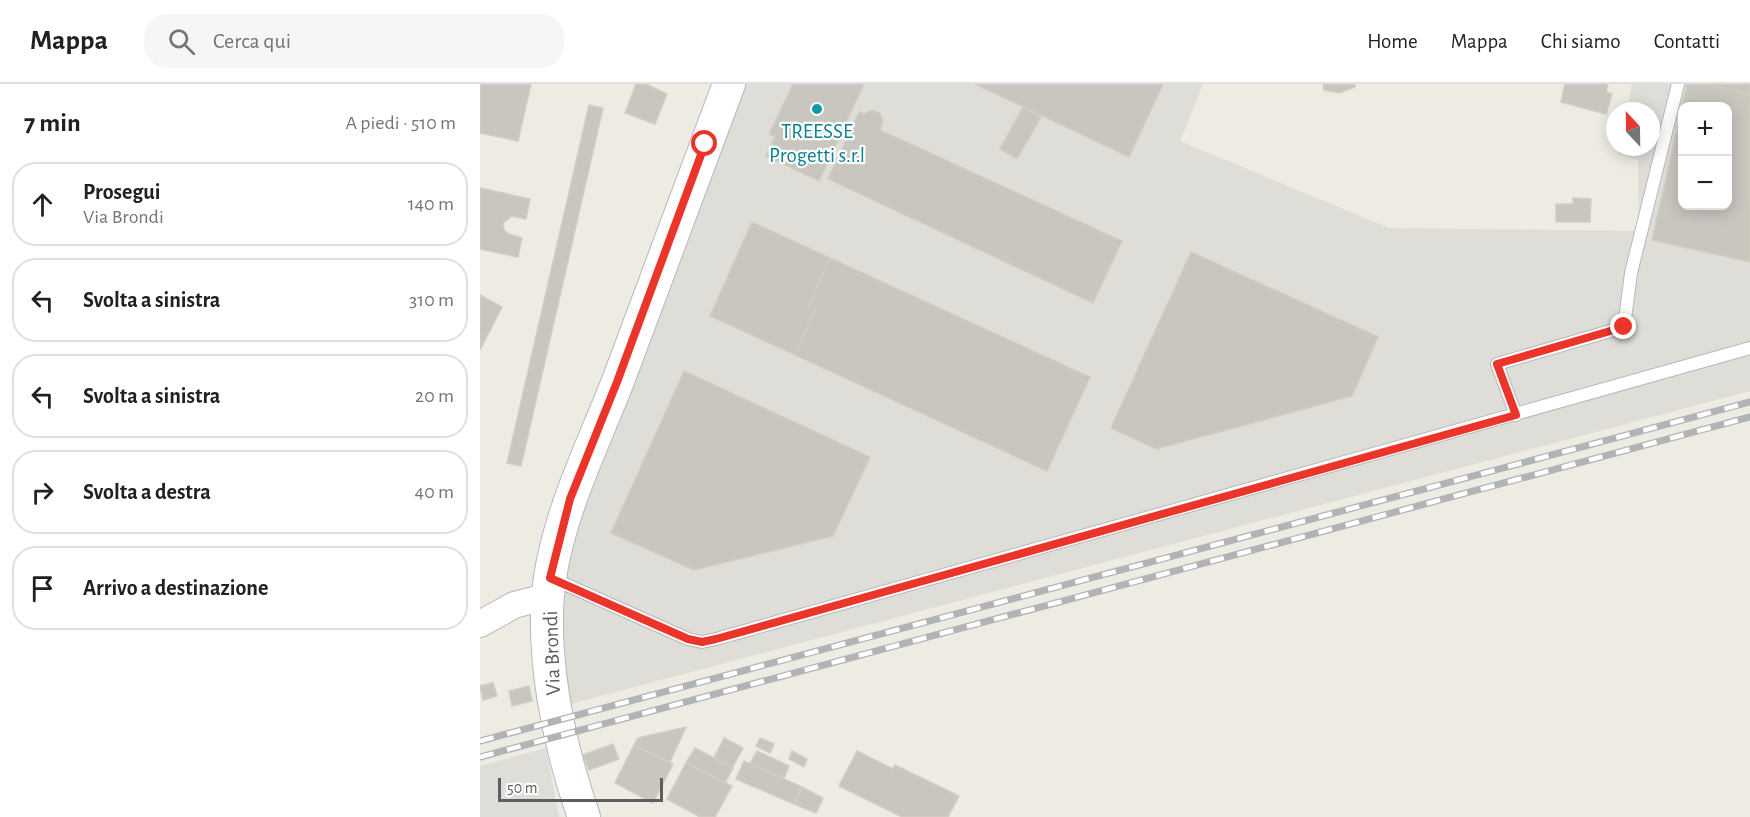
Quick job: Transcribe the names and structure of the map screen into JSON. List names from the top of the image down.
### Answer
{
  "streets": {
    "street": ["Via Brondi"]
  },
  "places": ["TREESSE Progetti s.r.l"],
  "scale_bar": "50 m",
  "north": "top",
  "page": {
    "header": "Mappa",
    "search": "Cerca qui",
    "nav": [
      "Home",
      "Mappa",
      "Chi siamo",
      "Contatti"
    ],
    "heading": ["7 min", "A piedi · 510 m"],
    "map_buttons": ["+", "−"],
    "list": [
      ["Prosegui", "Via Brondi", "140 m"],
      ["Svolta a sinistra", "310 m"],
      ["Svolta a sinistra", "20 m"],
      ["Svolta a destra", "40 m"],
      "Arrivo a destinazione"
    ],
    "scale": "50 m"
  }
}
